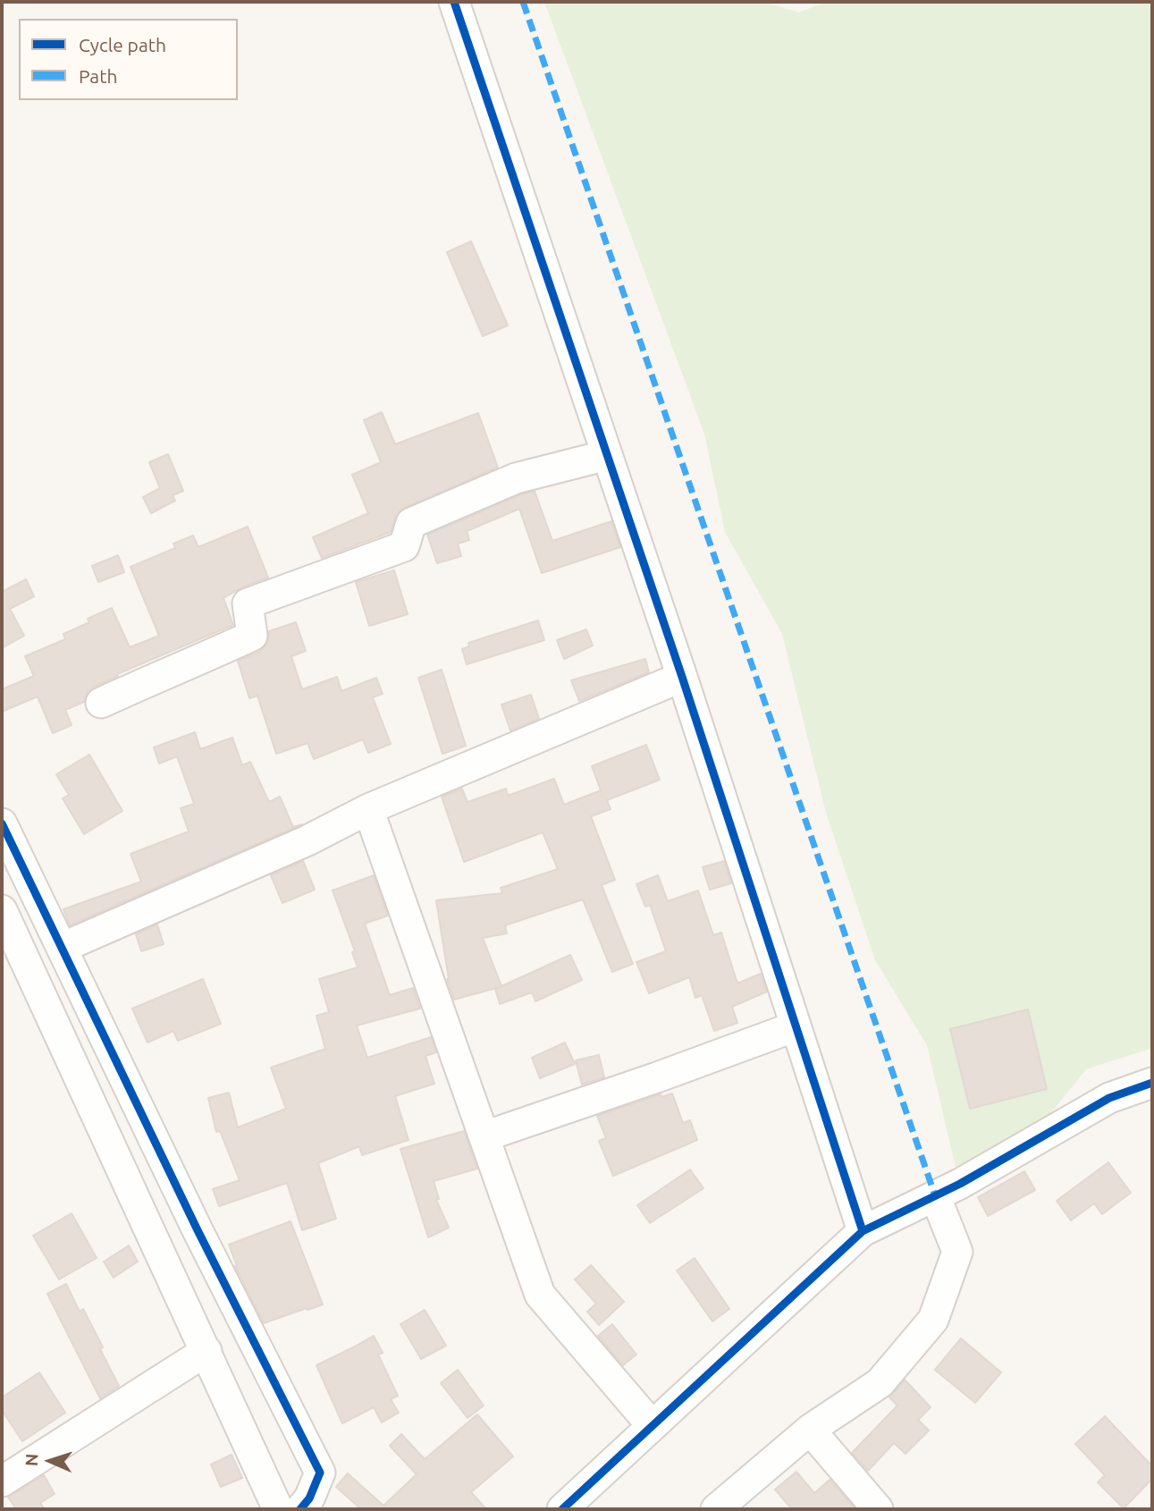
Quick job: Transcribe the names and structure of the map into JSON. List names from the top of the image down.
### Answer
{
  "legend": ["Cycle path", "Path"],
  "north": "left"
}
